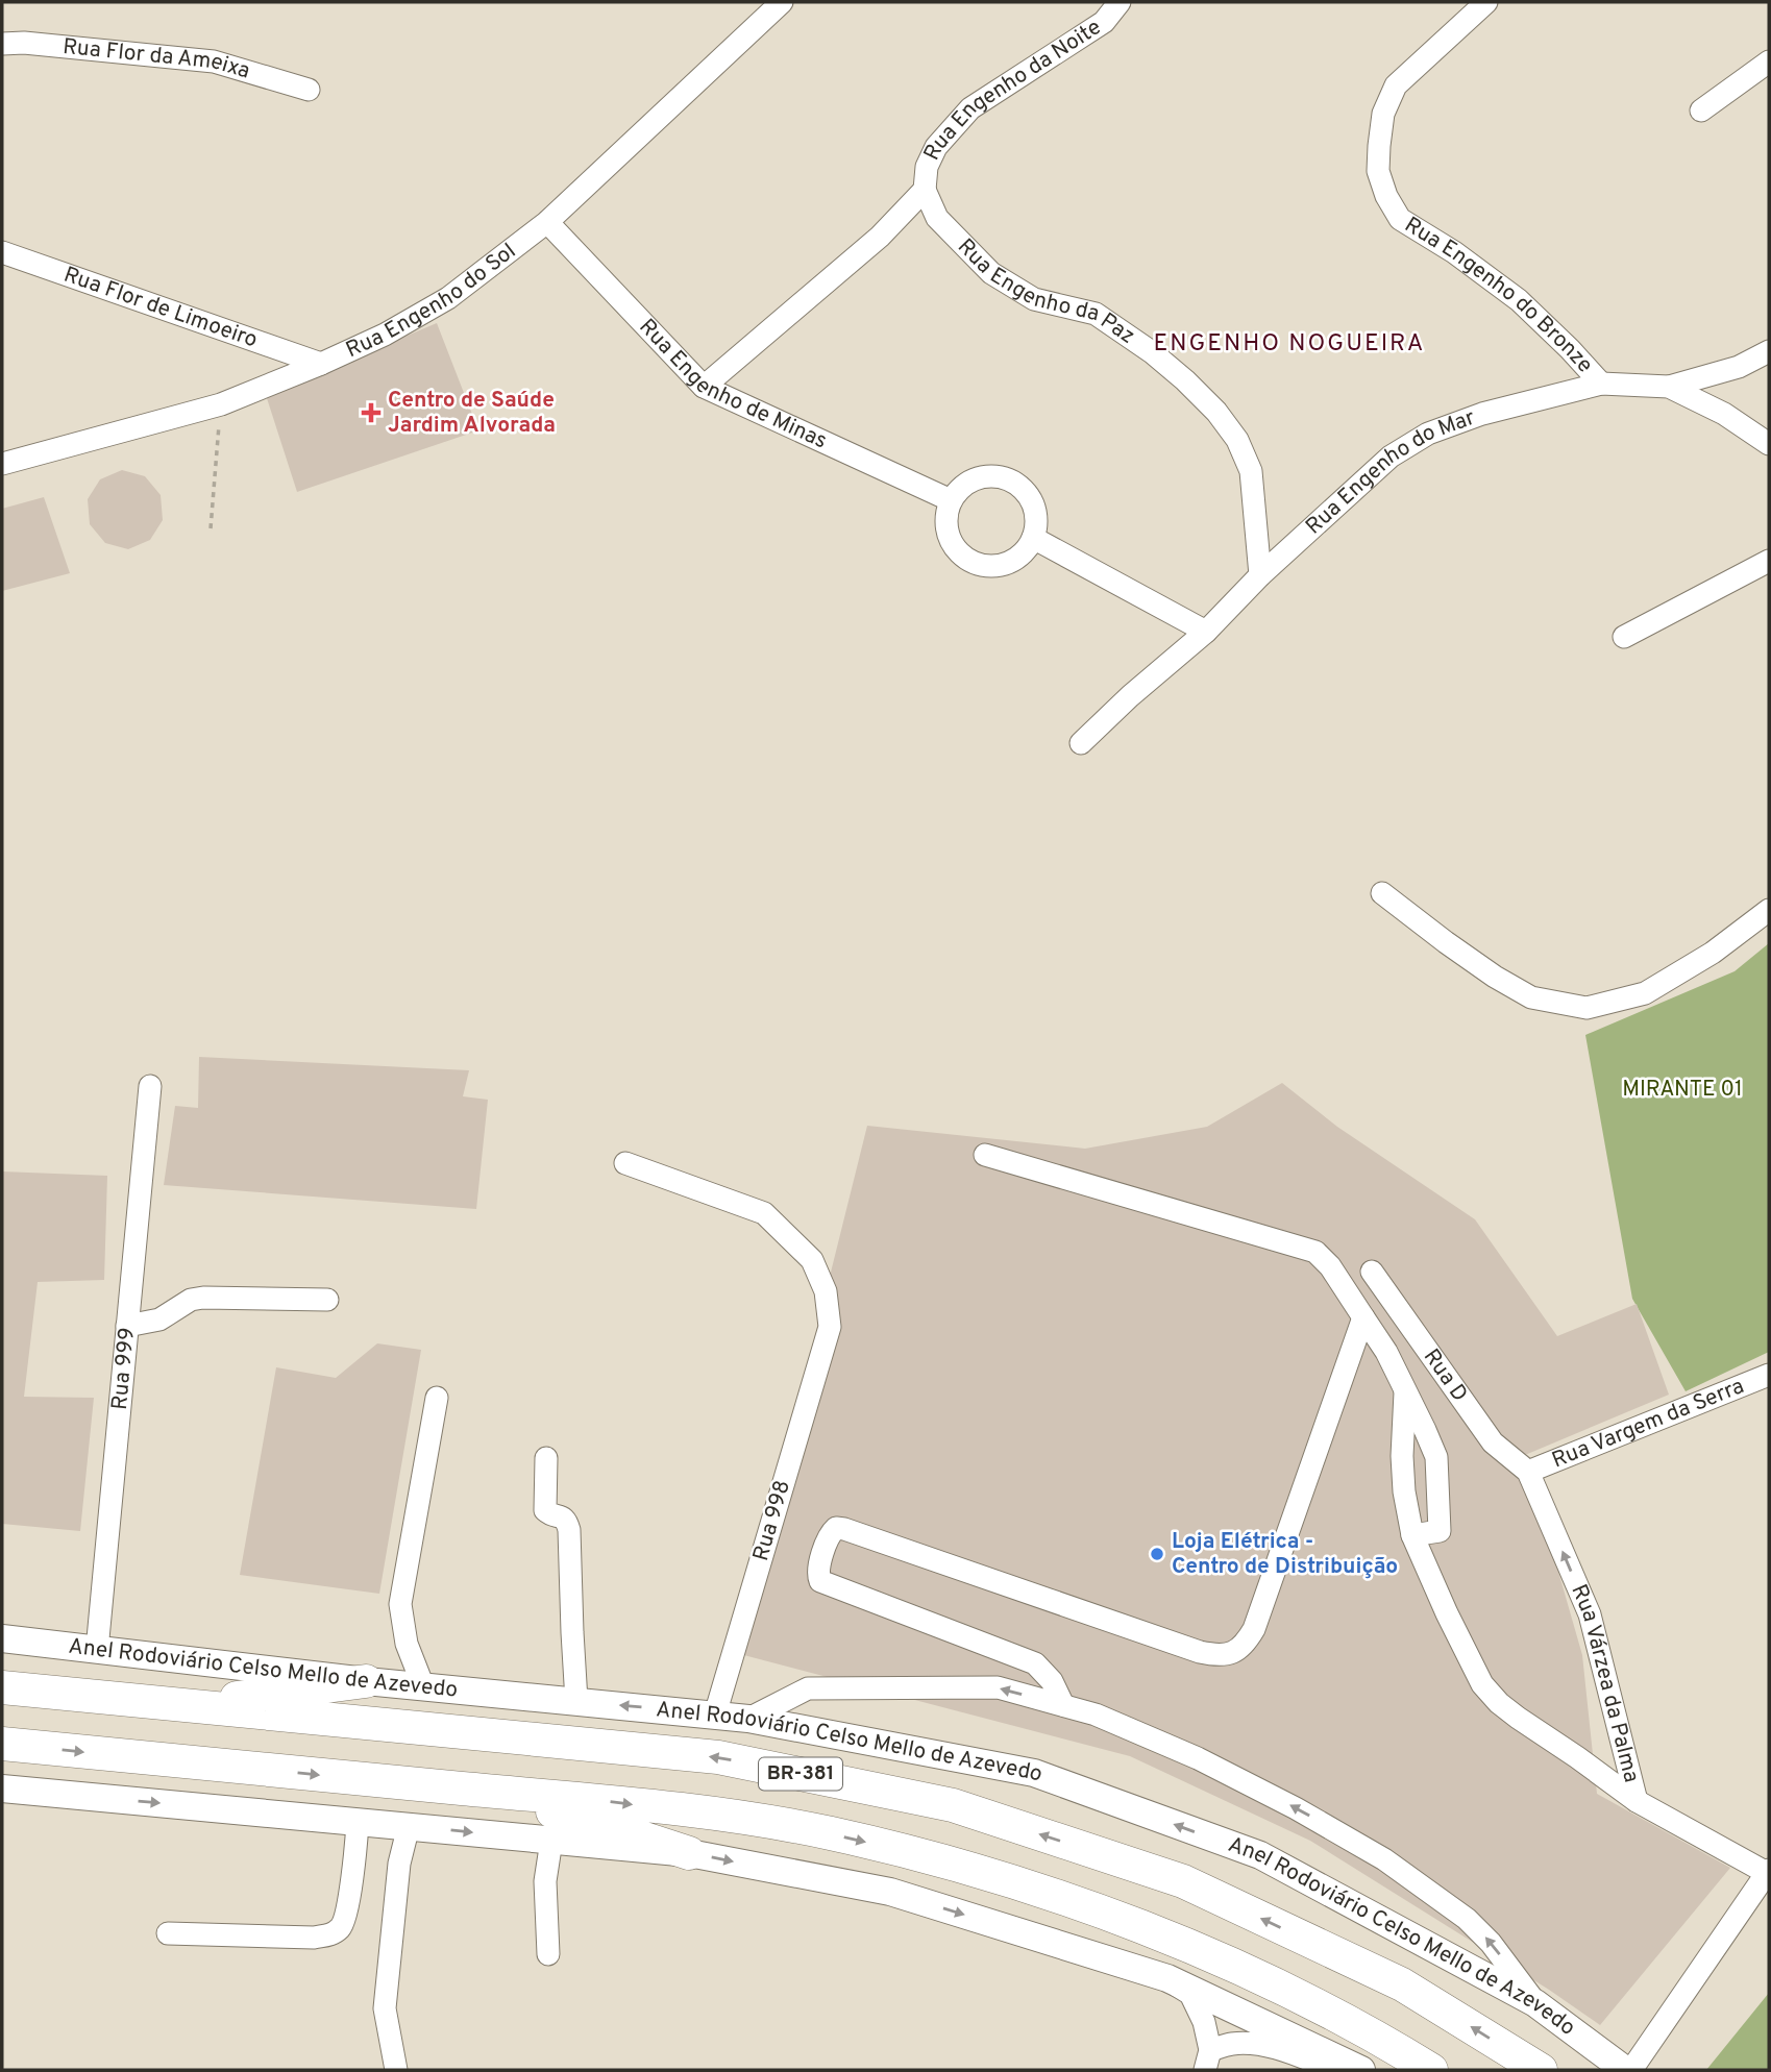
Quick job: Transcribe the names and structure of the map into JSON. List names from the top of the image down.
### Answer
{
  "streets": {
    "highway": ["Anel Rodoviário Celso Mello de Azevedo", "BR-381"],
    "street": [
      "Rua Flor da Ameixa",
      "Rua Engenho da Noite",
      "Rua Engenho da Paz",
      "Rua Engenho do Sol",
      "Rua Engenho do Bronze",
      "Rua Flor de Limoeiro",
      "Rua Engenho de Minas",
      "Rua Engenho do Mar",
      "Rua 999",
      "Rua D",
      "Rua Vargem da Serra",
      "Rua 998",
      "Rua Várzea da Palma"
    ]
  },
  "crossings": [
    ["Rua Engenho da Noite", "Rua Engenho da Paz"],
    ["Rua Engenho da Paz", "Rua Engenho do Mar"],
    ["Rua Engenho do Sol", "Rua Flor de Limoeiro"],
    ["Rua Engenho do Sol", "Rua Engenho de Minas"],
    ["Rua Engenho do Bronze", "Rua Engenho do Mar"],
    ["Rua 999", "Anel Rodoviário Celso Mello de Azevedo"],
    ["Rua D", "Rua Vargem da Serra"],
    ["Rua D", "Rua Várzea da Palma"],
    ["Rua Vargem da Serra", "Rua Várzea da Palma"],
    ["Rua 998", "Anel Rodoviário Celso Mello de Azevedo"]
  ],
  "one_way": ["Rua Várzea da Palma"],
  "districts": ["ENGENHO NOGUEIRA"],
  "parks": ["MIRANTE 01"],
  "places": {
    "health": ["Centro de Saúde Jardim Alvorada"],
    "other": ["Loja Elétrica - Centro de Distribuição"]
  }
}
